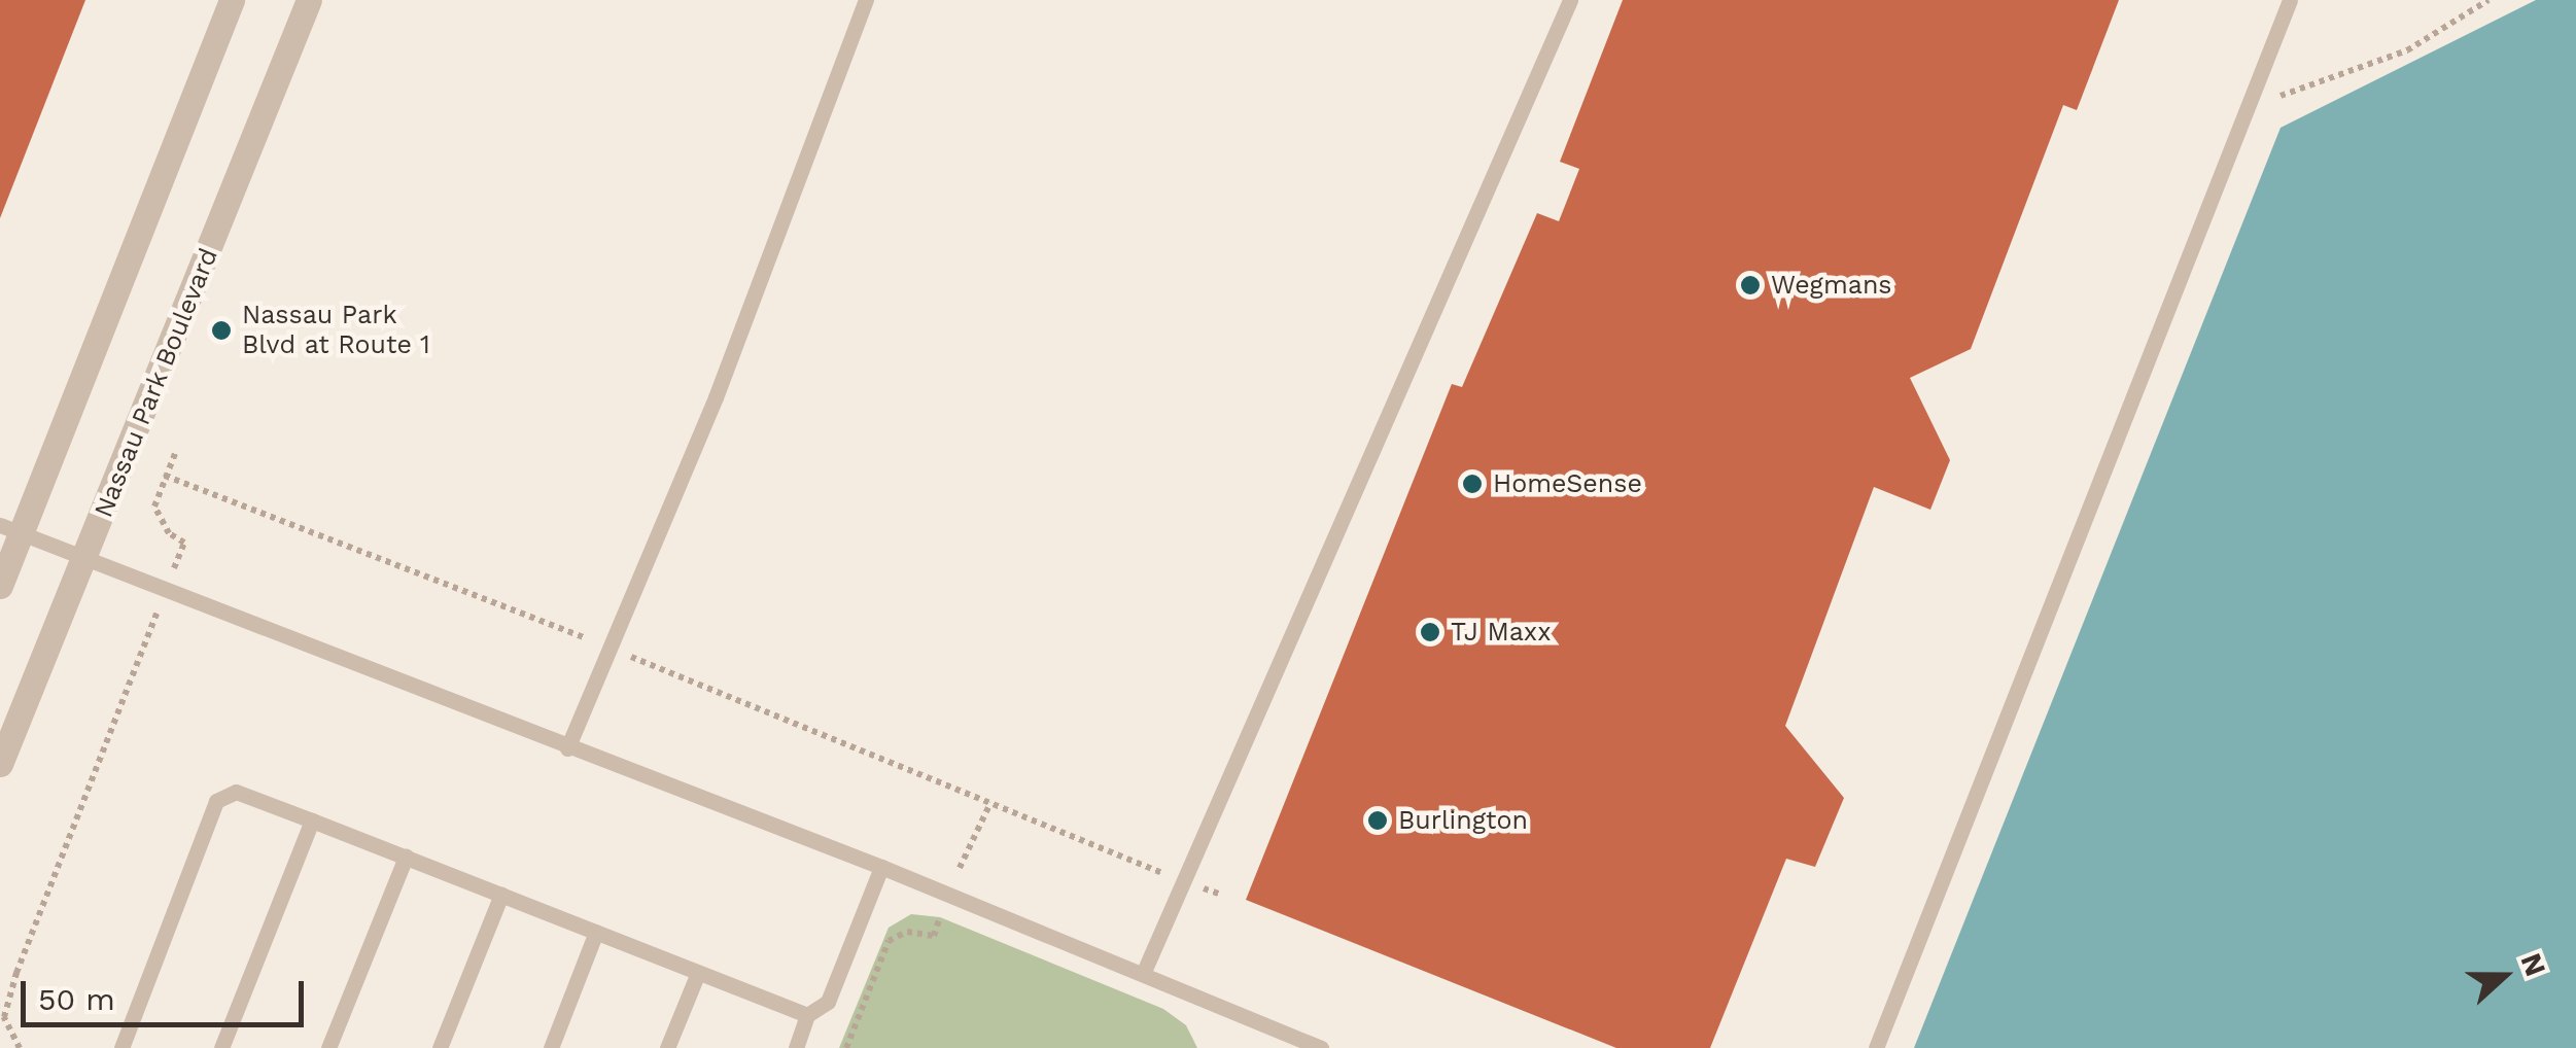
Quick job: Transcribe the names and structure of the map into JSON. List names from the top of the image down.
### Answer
{
  "streets": {
    "street": ["Nassau Park Boulevard"]
  },
  "places": [
    "Wegmans",
    "Nassau Park Blvd at Route 1",
    "HomeSense",
    "TJ Maxx",
    "Burlington"
  ],
  "scale_bar": "50 m",
  "north": "right"
}
